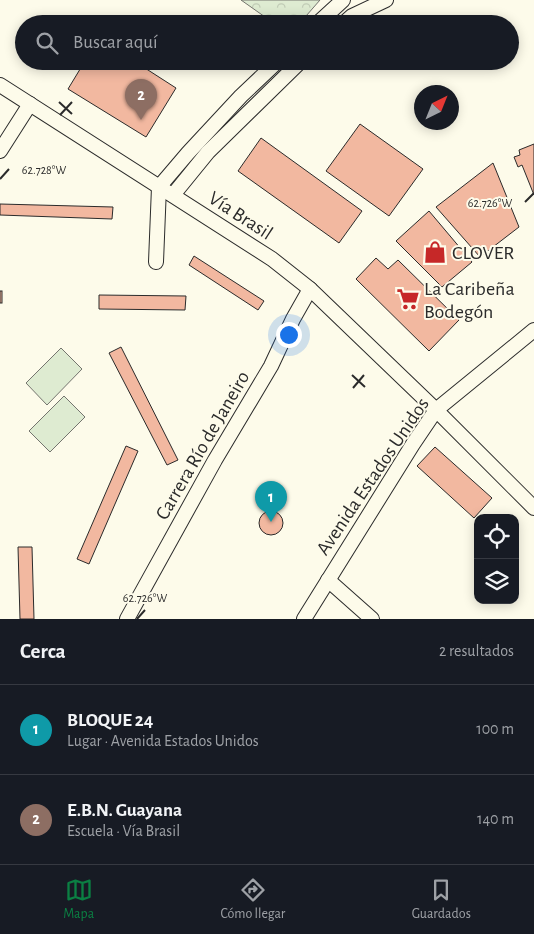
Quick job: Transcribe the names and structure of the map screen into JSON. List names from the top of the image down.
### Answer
{
  "streets": {
    "street": ["Vía Brasil", "Carrera Río de Janeiro", "Avenida Estados Unidos"]
  },
  "crossings": [
    ["Vía Brasil", "Carrera Río de Janeiro"],
    ["Vía Brasil", "Avenida Estados Unidos"]
  ],
  "places": {
    "shop": ["CLOVER"],
    "supermarket": ["La Caribeña Bodegón"]
  },
  "north": "top right",
  "page": {
    "search": "Buscar aquí",
    "pins": ["2", "1"],
    "heading": ["Cerca", "2 resultados"],
    "list": [
      {
        "mark": "1",
        "name": "BLOQUE 24",
        "note": "Lugar · Avenida Estados Unidos",
        "value": "100 m"
      },
      {
        "mark": "2",
        "name": "E.B.N. Guayana",
        "note": "Escuela · Vía Brasil",
        "value": "140 m"
      }
    ],
    "nav": ["Mapa", "Cómo llegar", "Guardados"]
  },
  "coordinates": ["62.728°W", "62.726°W"]
}
